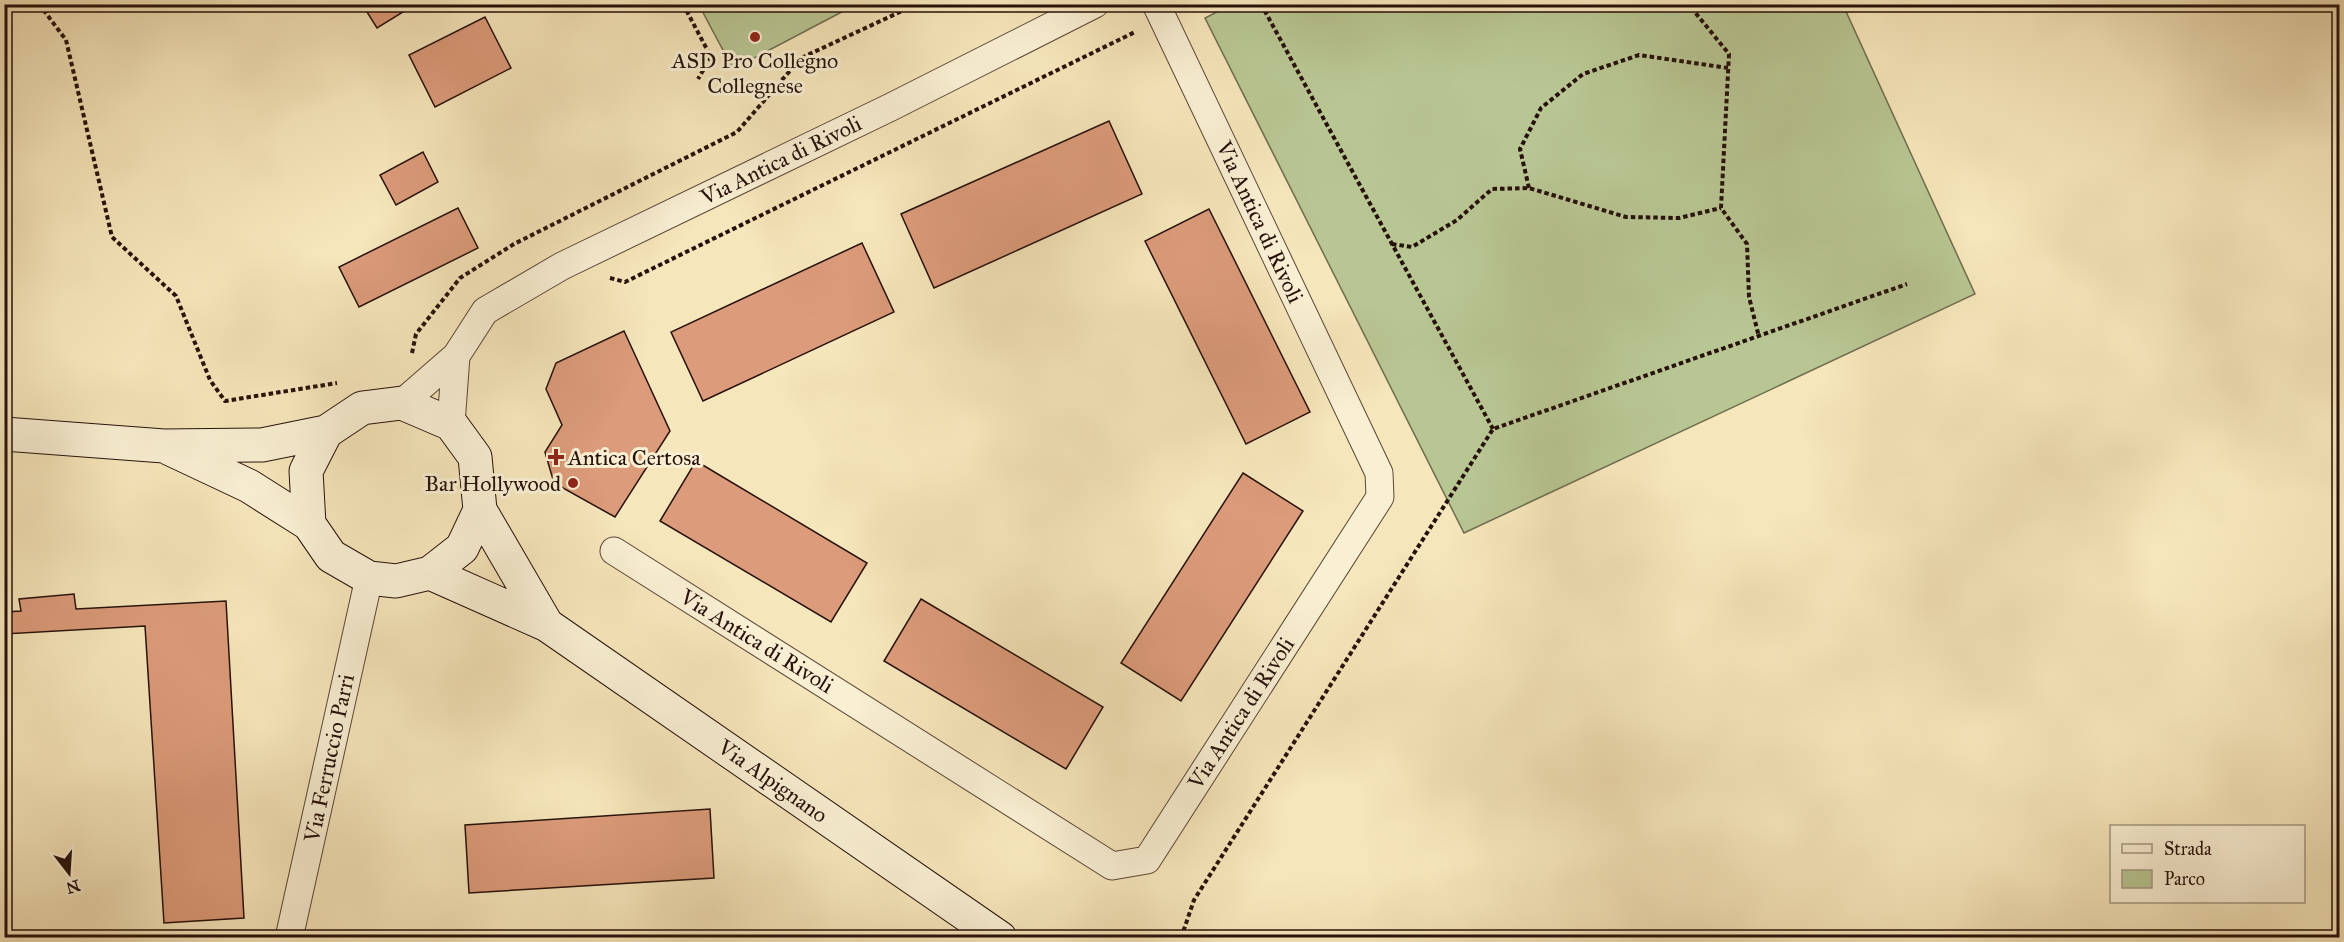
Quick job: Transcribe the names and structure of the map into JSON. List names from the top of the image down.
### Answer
{
  "streets": {
    "street": ["Via Antica di Rivoli", "Via Ferruccio Parri", "Via Alpignano"]
  },
  "places": {
    "other": ["ASD Pro Collegno Collegnese", "Bar Hollywood"],
    "health": ["Antica Certosa"]
  },
  "legend": ["Strada", "Parco"],
  "north": "bottom"
}
